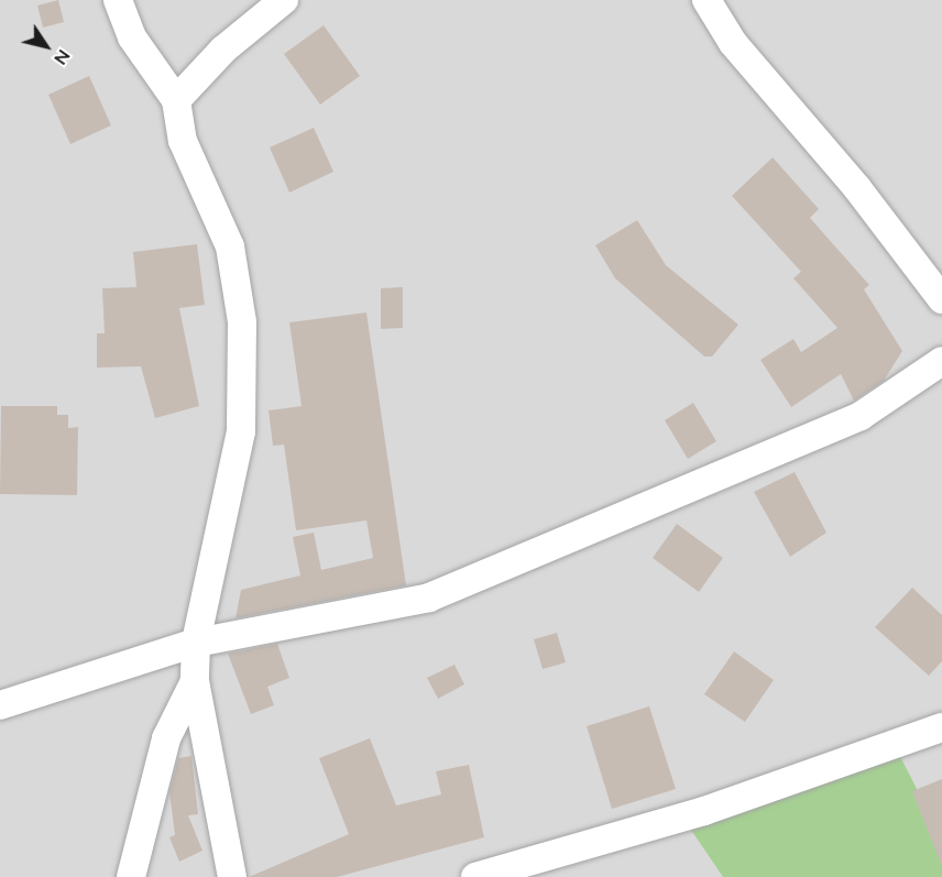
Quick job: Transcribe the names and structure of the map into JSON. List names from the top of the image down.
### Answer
{
  "north": "bottom right"
}
